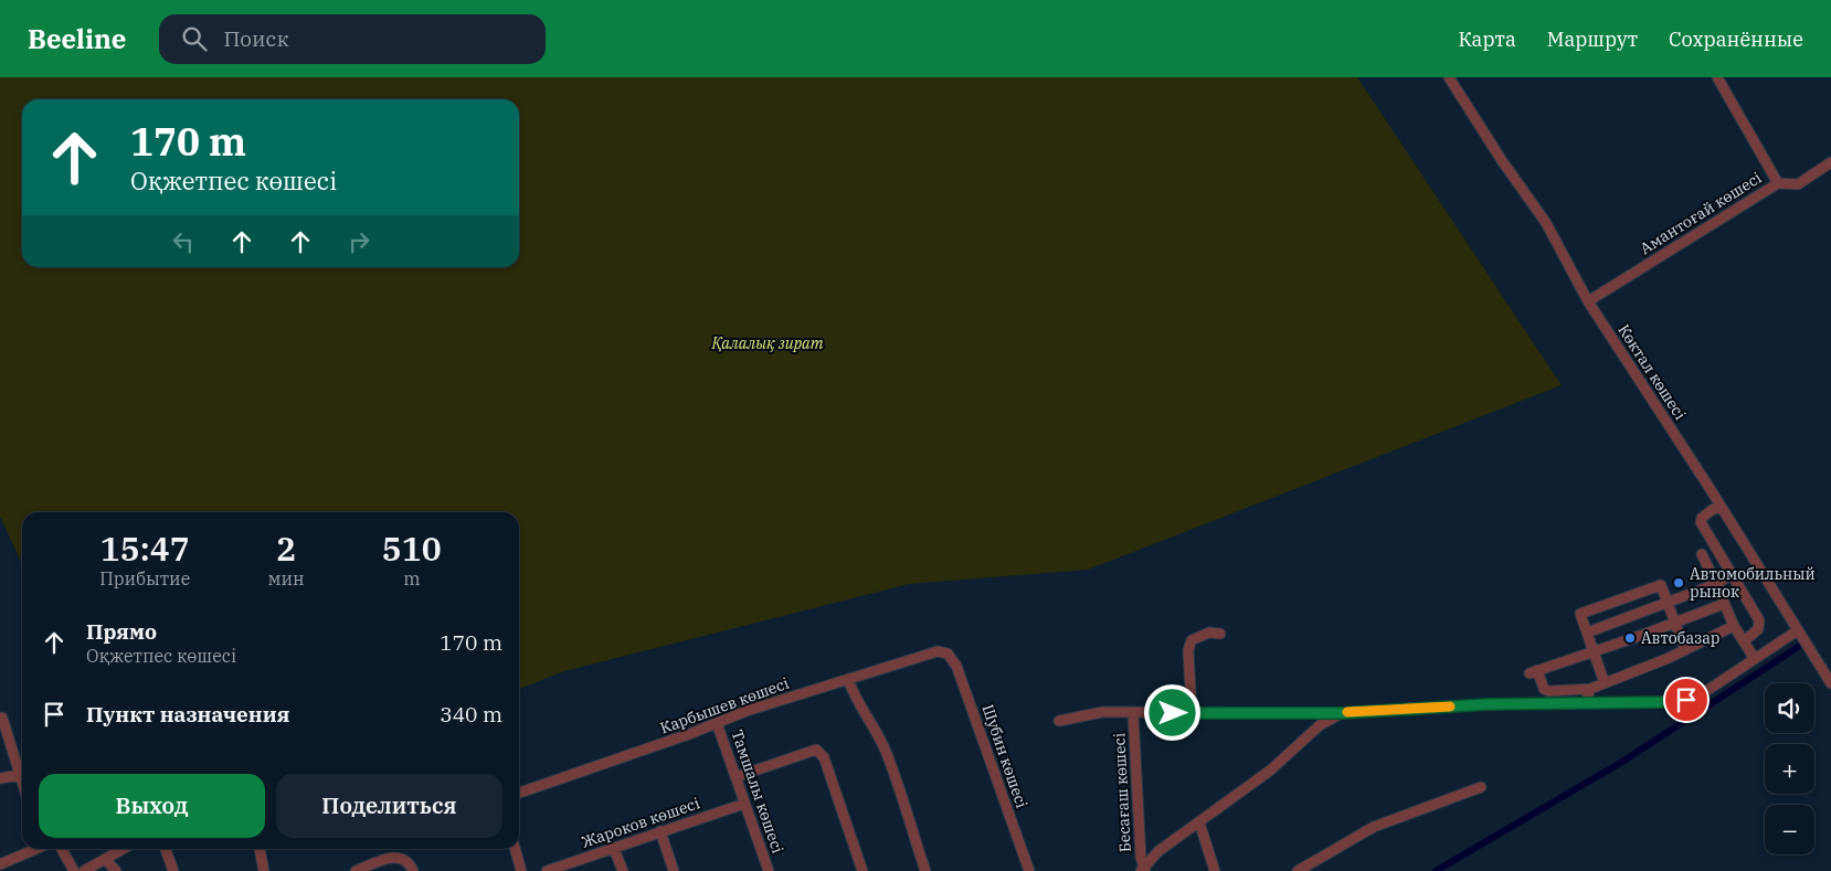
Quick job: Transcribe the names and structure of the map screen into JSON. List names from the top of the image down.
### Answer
{
  "streets": {
    "street": [
      "Амантоғай көшесі",
      "Көктал көшесі",
      "Карбышев көшесі",
      "Шубин көшесі",
      "Тамшалы көшесі",
      "Бесағаш көшесі",
      "Жароков көшесі"
    ]
  },
  "crossings": [
    ["Амантоғай көшесі", "Көктал көшесі"],
    ["Карбышев көшесі", "Шубин көшесі"],
    ["Карбышев көшесі", "Тамшалы көшесі"],
    ["Тамшалы көшесі", "Жароков көшесі"]
  ],
  "parks": ["Қалалық зират"],
  "places": ["Автомобильный рынок", "Автобазар"],
  "page": {
    "header": "Beeline",
    "search": "Поиск",
    "nav": ["Карта", "Маршрут", "Сохранённые"],
    "turn": ["170 m", "Оқжетпес көшесі"],
    "eta": [
      "15:47",
      "Прибытие",
      "2",
      "мин",
      "510",
      "m"
    ],
    "list": [
      {
        "name": "Прямо",
        "note": "Оқжетпес көшесі",
        "value": "170 m"
      },
      {
        "name": "Пункт назначения",
        "value": "340 m"
      }
    ],
    "map_buttons": ["+", "−"],
    "buttons": ["Выход", "Поделиться"]
  }
}
